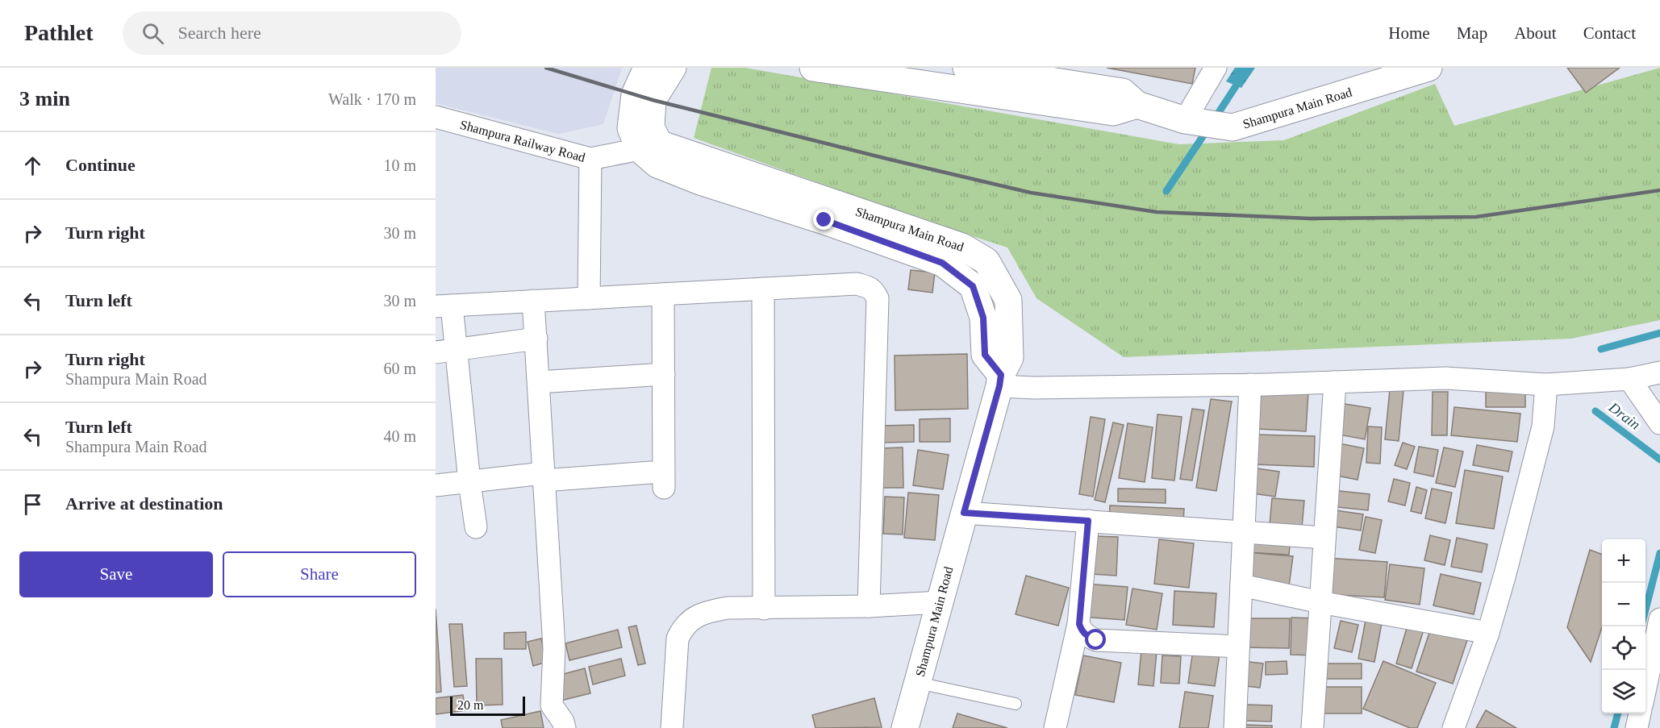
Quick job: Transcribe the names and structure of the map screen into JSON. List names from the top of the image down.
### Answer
{
  "streets": {
    "street": ["Shampura Main Road", "Shampura Railway Road"]
  },
  "crossings": [
    ["Shampura Main Road", "Shampura Railway Road"]
  ],
  "water": ["Drain"],
  "scale_bar": "20 m",
  "page": {
    "header": "Pathlet",
    "search": "Search here",
    "nav": [
      "Home",
      "Map",
      "About",
      "Contact"
    ],
    "heading": ["3 min", "Walk · 170 m"],
    "list": [
      ["Continue", "10 m"],
      ["Turn right", "30 m"],
      ["Turn left", "30 m"],
      ["Turn right", "Shampura Main Road", "60 m"],
      ["Turn left", "Shampura Main Road", "40 m"],
      "Arrive at destination"
    ],
    "buttons": ["Save", "Share"],
    "map_buttons": ["+", "−"],
    "scale": "20 m"
  }
}
